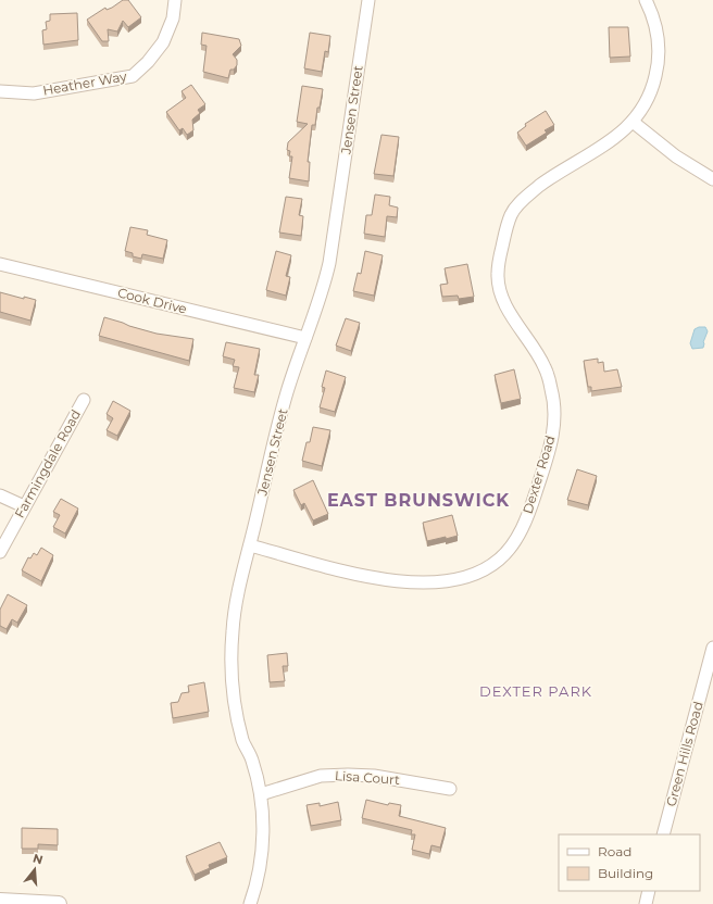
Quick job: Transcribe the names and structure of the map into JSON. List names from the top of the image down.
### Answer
{
  "streets": {
    "street": [
      "Heather Way",
      "Jensen Street",
      "Cook Drive",
      "Farmingdale Road",
      "Dexter Road",
      "Green Hills Road",
      "Lisa Court"
    ]
  },
  "crossings": [
    ["Jensen Street", "Cook Drive"],
    ["Jensen Street", "Dexter Road"],
    ["Jensen Street", "Lisa Court"]
  ],
  "districts": ["EAST BRUNSWICK", "DEXTER PARK"],
  "legend": ["Road", "Building"],
  "north": "top"
}
